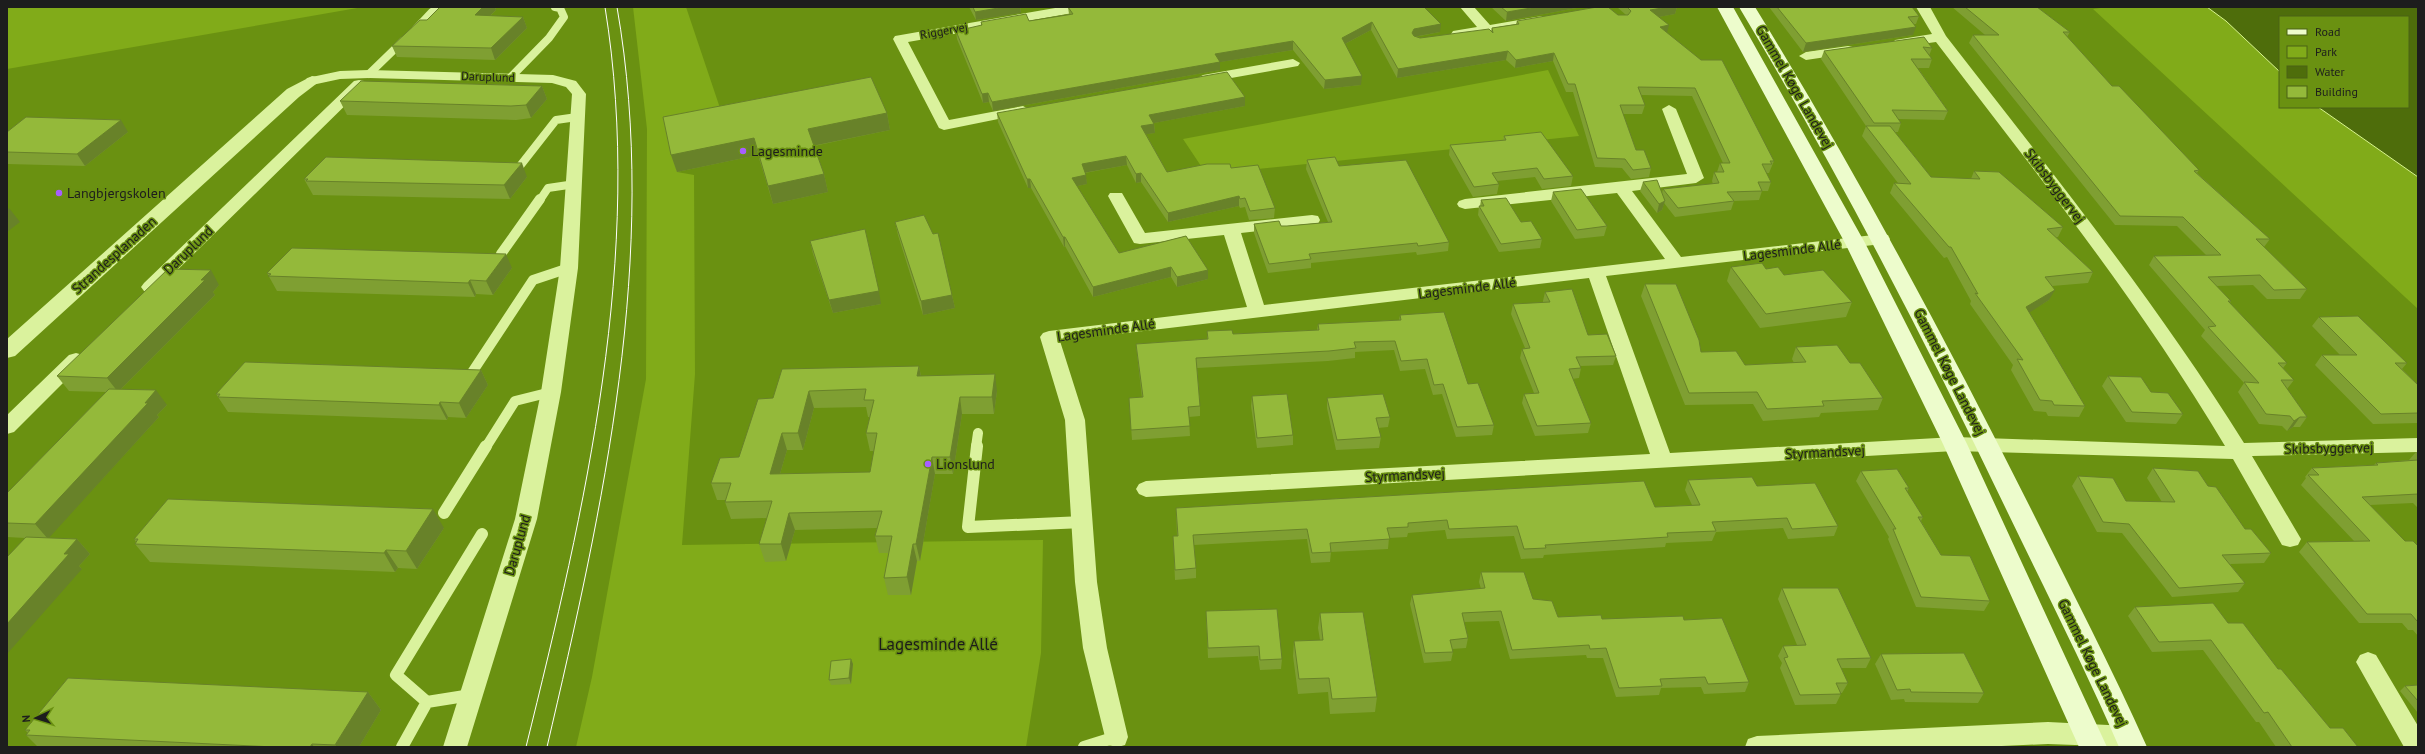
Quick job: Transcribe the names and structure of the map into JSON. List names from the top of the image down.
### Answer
{
  "streets": {
    "main road": ["Gammel Køge Landevej"],
    "street": [
      "Riggervej",
      "Daruplund",
      "Skibsbyggervej",
      "Lagesminde Allé",
      "Strandesplanaden",
      "Styrmandsvej"
    ]
  },
  "crossings": [
    ["Daruplund", "Strandesplanaden"],
    ["Gammel Køge Landevej", "Skibsbyggervej"],
    ["Gammel Køge Landevej", "Lagesminde Allé"],
    ["Gammel Køge Landevej", "Styrmandsvej"],
    ["Skibsbyggervej", "Styrmandsvej"]
  ],
  "parks": ["Lagesminde Allé"],
  "places": ["Lagesminde", "Langbjergskolen", "Lionslund"],
  "legend": [
    "Road",
    "Park",
    "Water",
    "Building"
  ],
  "north": "left"
}
